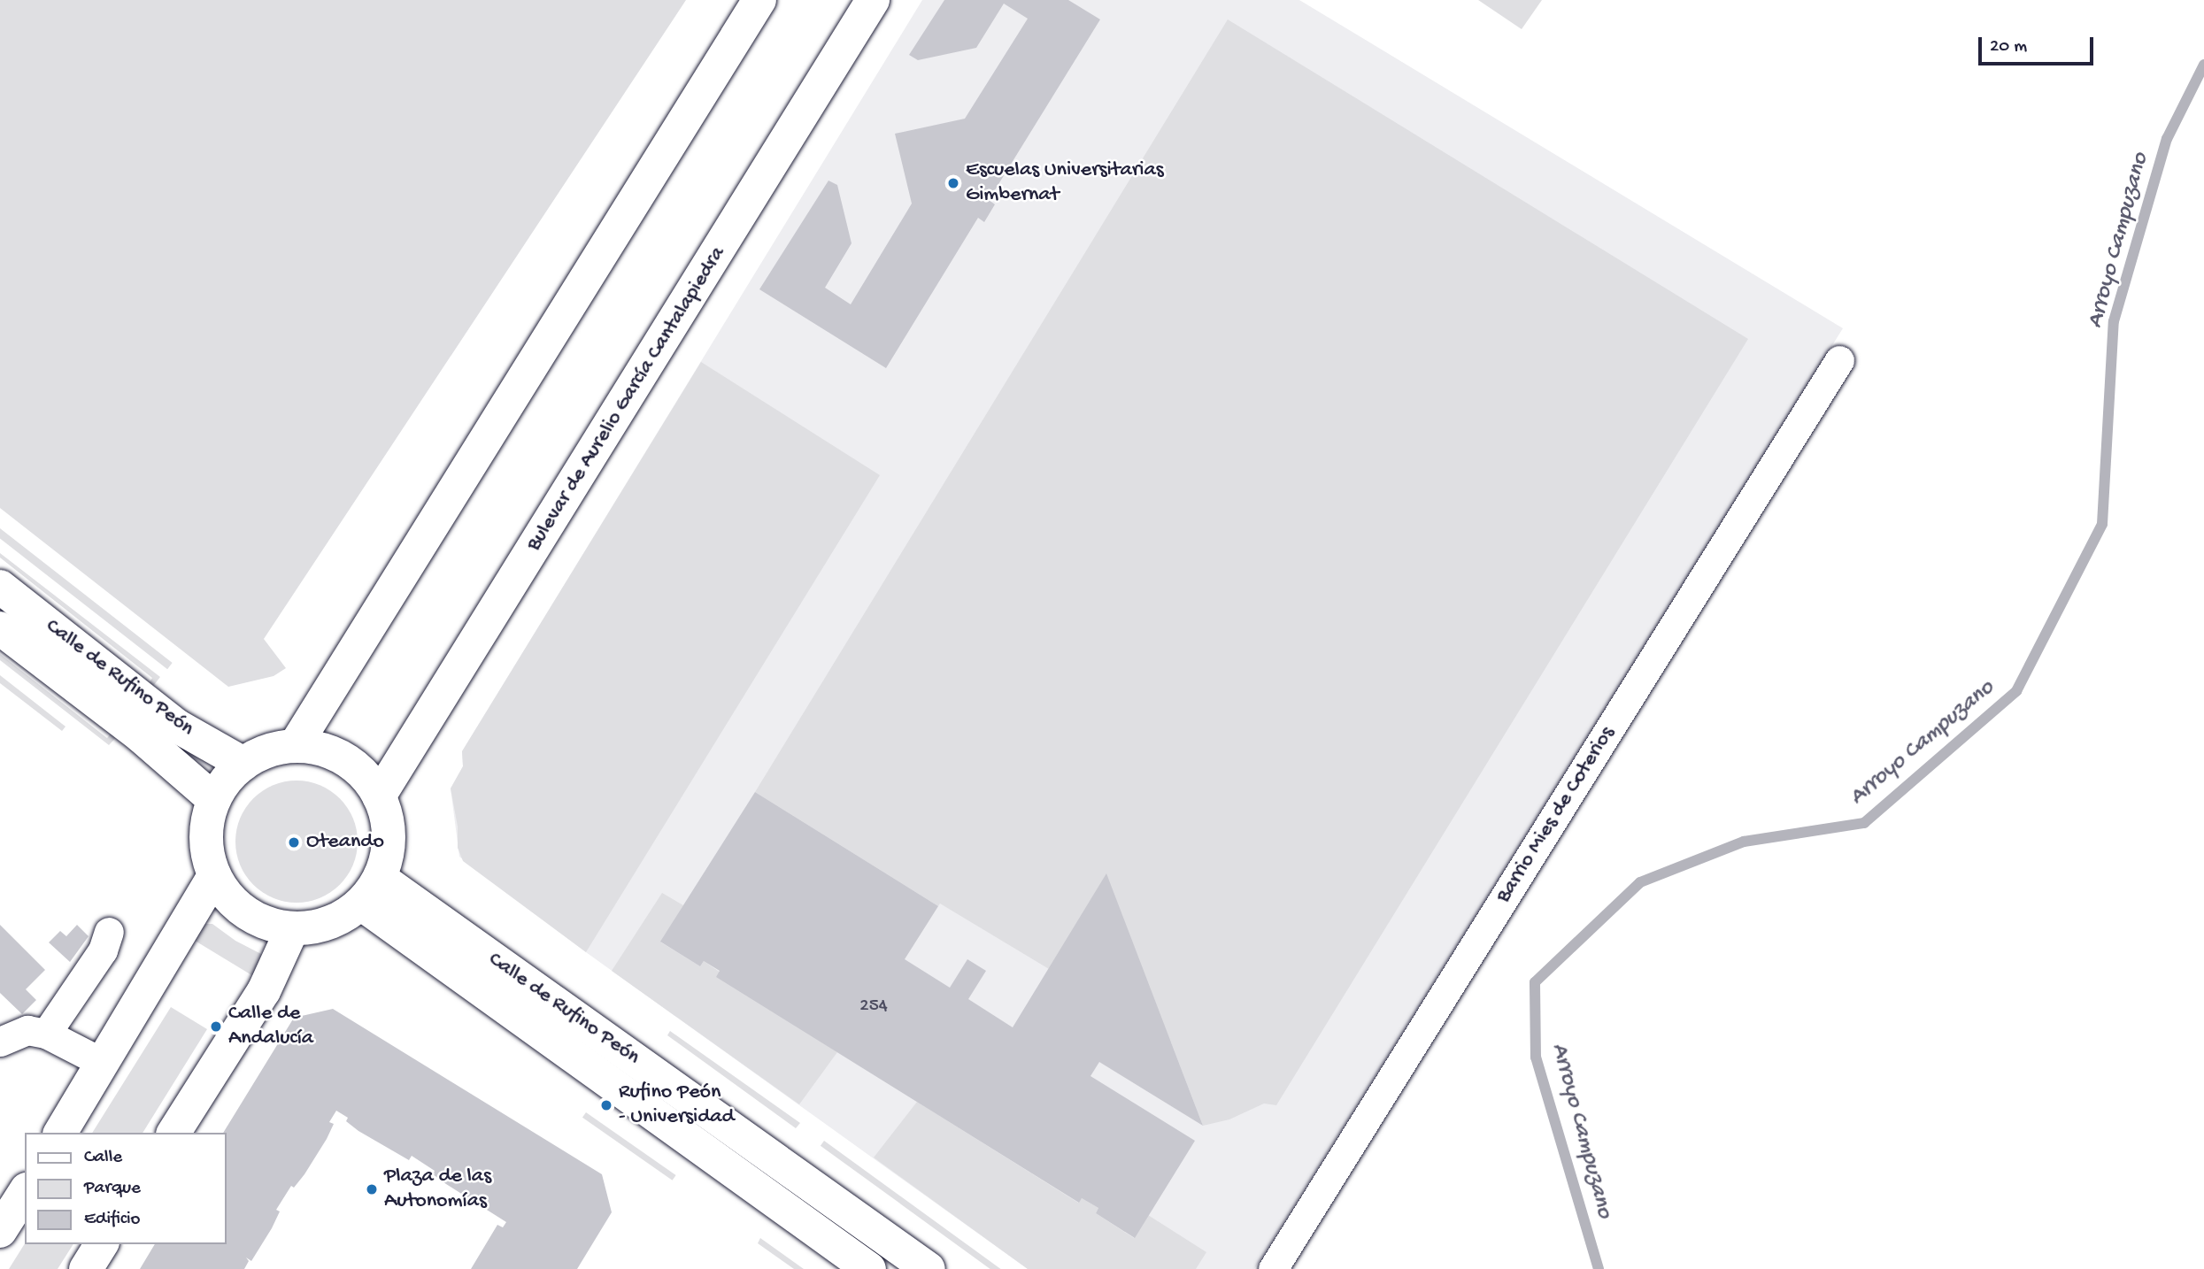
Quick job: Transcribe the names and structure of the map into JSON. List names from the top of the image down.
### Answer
{
  "streets": {
    "main road": ["Bulevar de Aurelio García Cantalapiedra", "Calle de Rufino Peón"],
    "street": ["Barrio Mies de Coterios"]
  },
  "crossings": [
    ["Bulevar de Aurelio García Cantalapiedra", "Calle de Rufino Peón"]
  ],
  "water": ["Arroyo Campuzano"],
  "places": [
    "Escuelas Universitarias Gimbernat",
    "Oteando",
    "Calle de Andalucía",
    "Rufino Peón - Universidad",
    "Plaza de las Autonomías"
  ],
  "house_numbers": ["254"],
  "legend": ["Calle", "Parque", "Edificio"],
  "scale_bar": "20 m"
}
